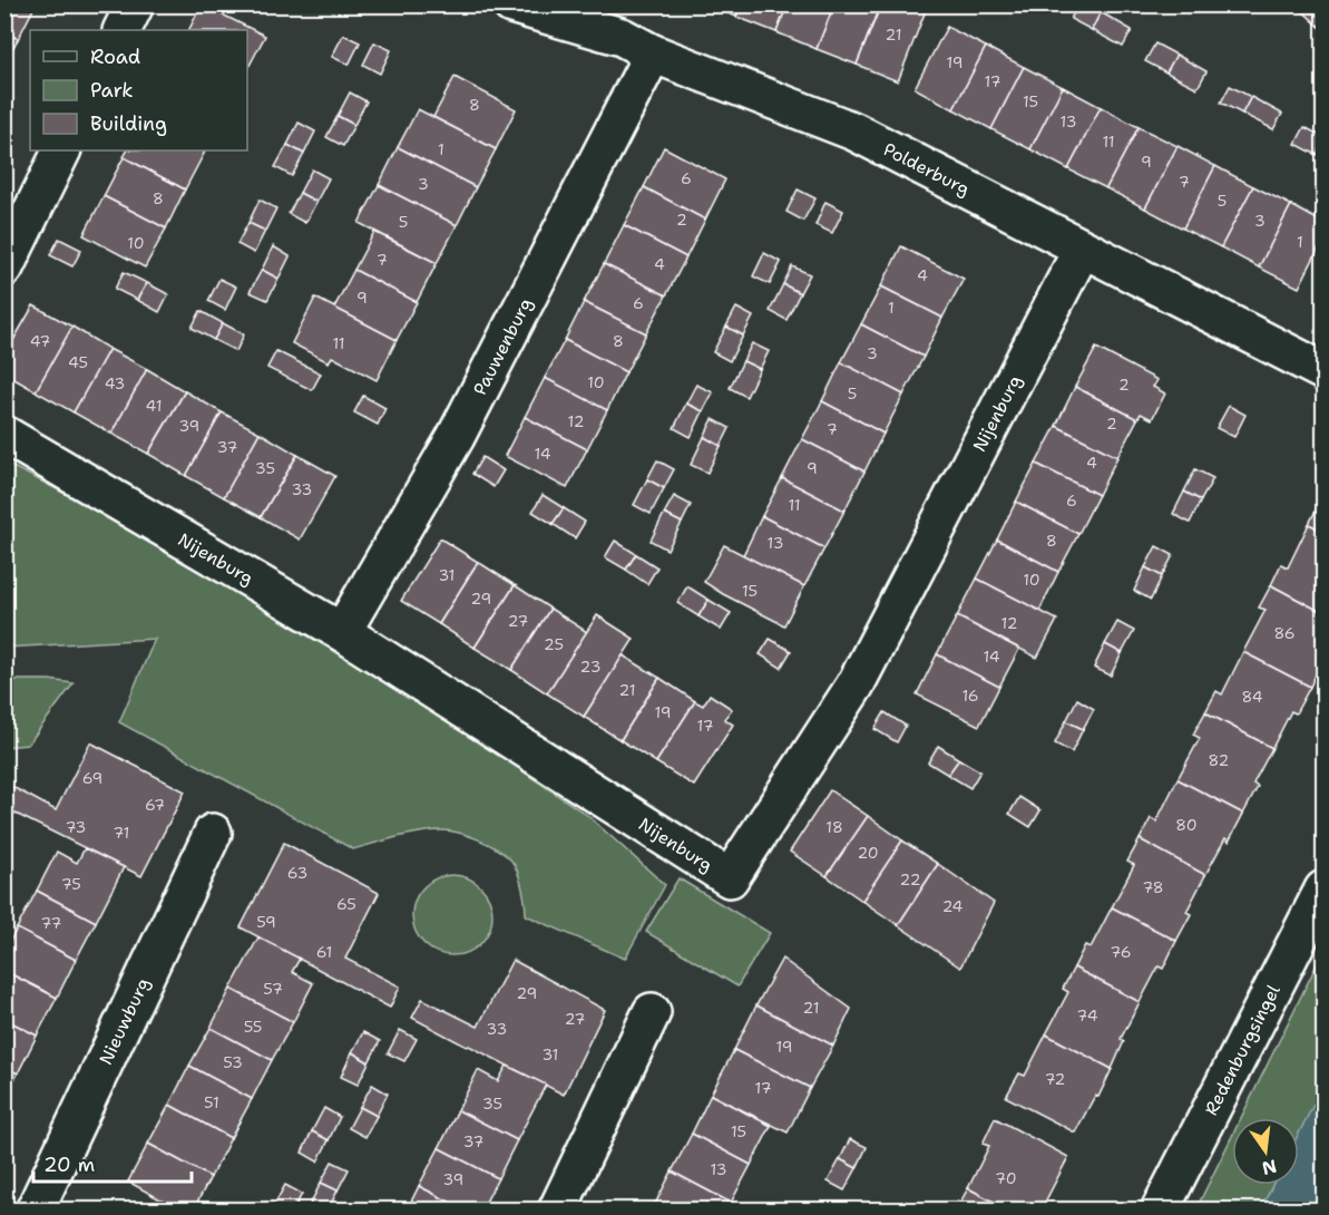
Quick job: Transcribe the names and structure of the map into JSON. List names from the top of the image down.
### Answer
{
  "streets": {
    "street": [
      "Polderburg",
      "Pauwenburg",
      "Nijenburg",
      "Nieuwburg",
      "Redenburgsingel"
    ]
  },
  "crossings": [
    ["Polderburg", "Pauwenburg"],
    ["Polderburg", "Nijenburg"],
    ["Pauwenburg", "Nijenburg"]
  ],
  "house_numbers": [
    "21",
    "19",
    "17",
    "15",
    "8",
    "13",
    "11",
    "1",
    "9",
    "6",
    "7",
    "3",
    "8",
    "5",
    "2",
    "3",
    "5",
    "1",
    "10",
    "7",
    "4",
    "4",
    "9",
    "6",
    "1",
    "47",
    "8",
    "11",
    "3",
    "45",
    "10",
    "43",
    "2",
    "5",
    "41",
    "12",
    "2",
    "39",
    "7",
    "37",
    "14",
    "4",
    "35",
    "9",
    "33",
    "6",
    "11",
    "8",
    "13",
    "31",
    "10",
    "15",
    "29",
    "27",
    "12",
    "86",
    "25",
    "14",
    "23",
    "21",
    "16",
    "84",
    "19",
    "17",
    "82",
    "69",
    "67",
    "80",
    "73",
    "18",
    "71",
    "20",
    "63",
    "22",
    "75",
    "78",
    "65",
    "24",
    "59",
    "77",
    "61",
    "76",
    "57",
    "29",
    "21",
    "74",
    "27",
    "55",
    "33",
    "19",
    "31",
    "53",
    "72",
    "17",
    "51",
    "35",
    "15",
    "37",
    "13",
    "70",
    "39"
  ],
  "legend": ["Road", "Park", "Building"],
  "scale_bar": "20 m",
  "north": "bottom"
}
